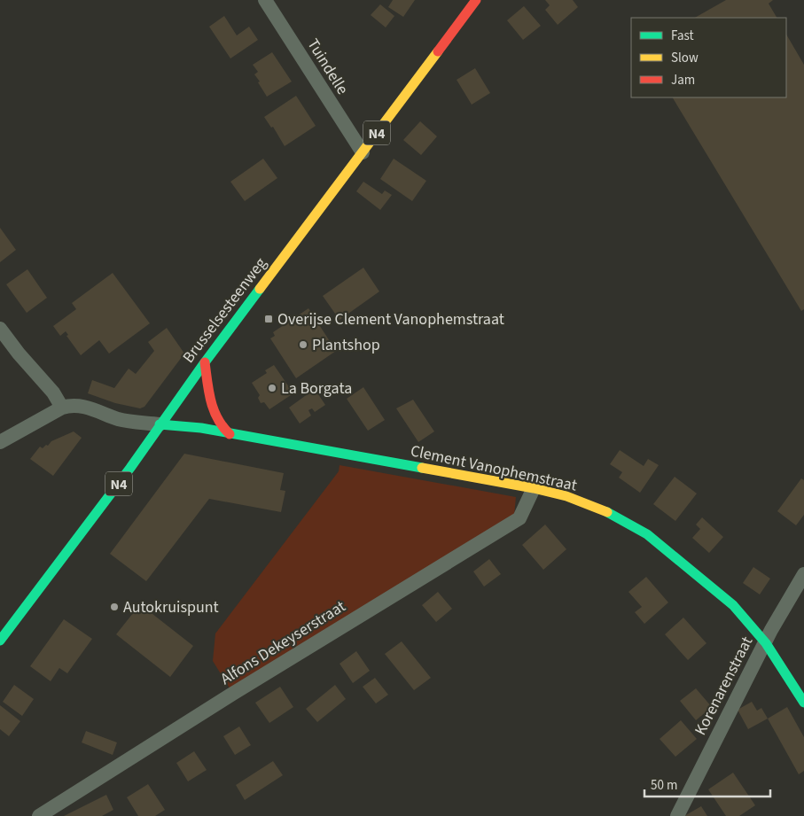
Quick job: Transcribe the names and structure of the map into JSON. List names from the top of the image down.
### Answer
{
  "streets": {
    "street": [
      "Tuindelle",
      "N4",
      "Brusselsesteenweg",
      "Clement Vanophemstraat",
      "Alfons Dekeyserstraat",
      "Korenarenstraat"
    ]
  },
  "crossings": [
    ["Tuindelle", "Brusselsesteenweg"],
    ["Brusselsesteenweg", "Clement Vanophemstraat"],
    ["Clement Vanophemstraat", "Alfons Dekeyserstraat"],
    ["Clement Vanophemstraat", "Korenarenstraat"]
  ],
  "places": {
    "transit": ["Overijse Clement Vanophemstraat"],
    "other": ["Plantshop", "La Borgata", "Autokruispunt"]
  },
  "legend": ["Fast", "Slow", "Jam"],
  "scale_bar": "50 m"
}
